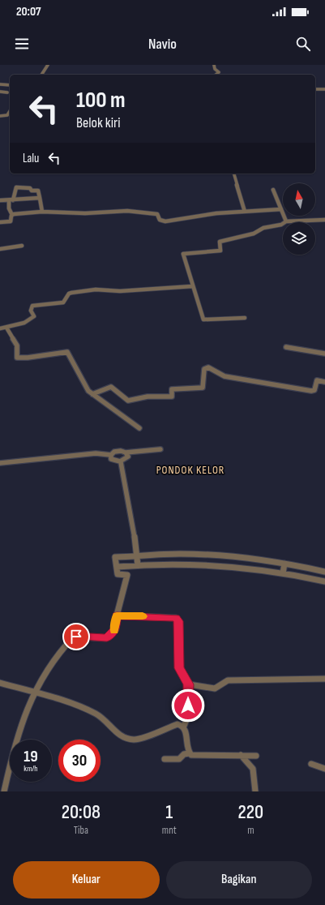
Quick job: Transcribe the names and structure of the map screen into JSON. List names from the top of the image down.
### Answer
{
  "districts": ["PONDOK KELOR"],
  "north": "top",
  "page": {
    "status": "20:07",
    "header": "Navio",
    "turn": ["100 m", "Belok kiri"],
    "then": "Lalu",
    "speed": "19 km/h",
    "limit": "30",
    "eta": [
      "20:08",
      "Tiba",
      "1",
      "mnt",
      "220",
      "m"
    ],
    "buttons": ["Keluar", "Bagikan"]
  }
}
